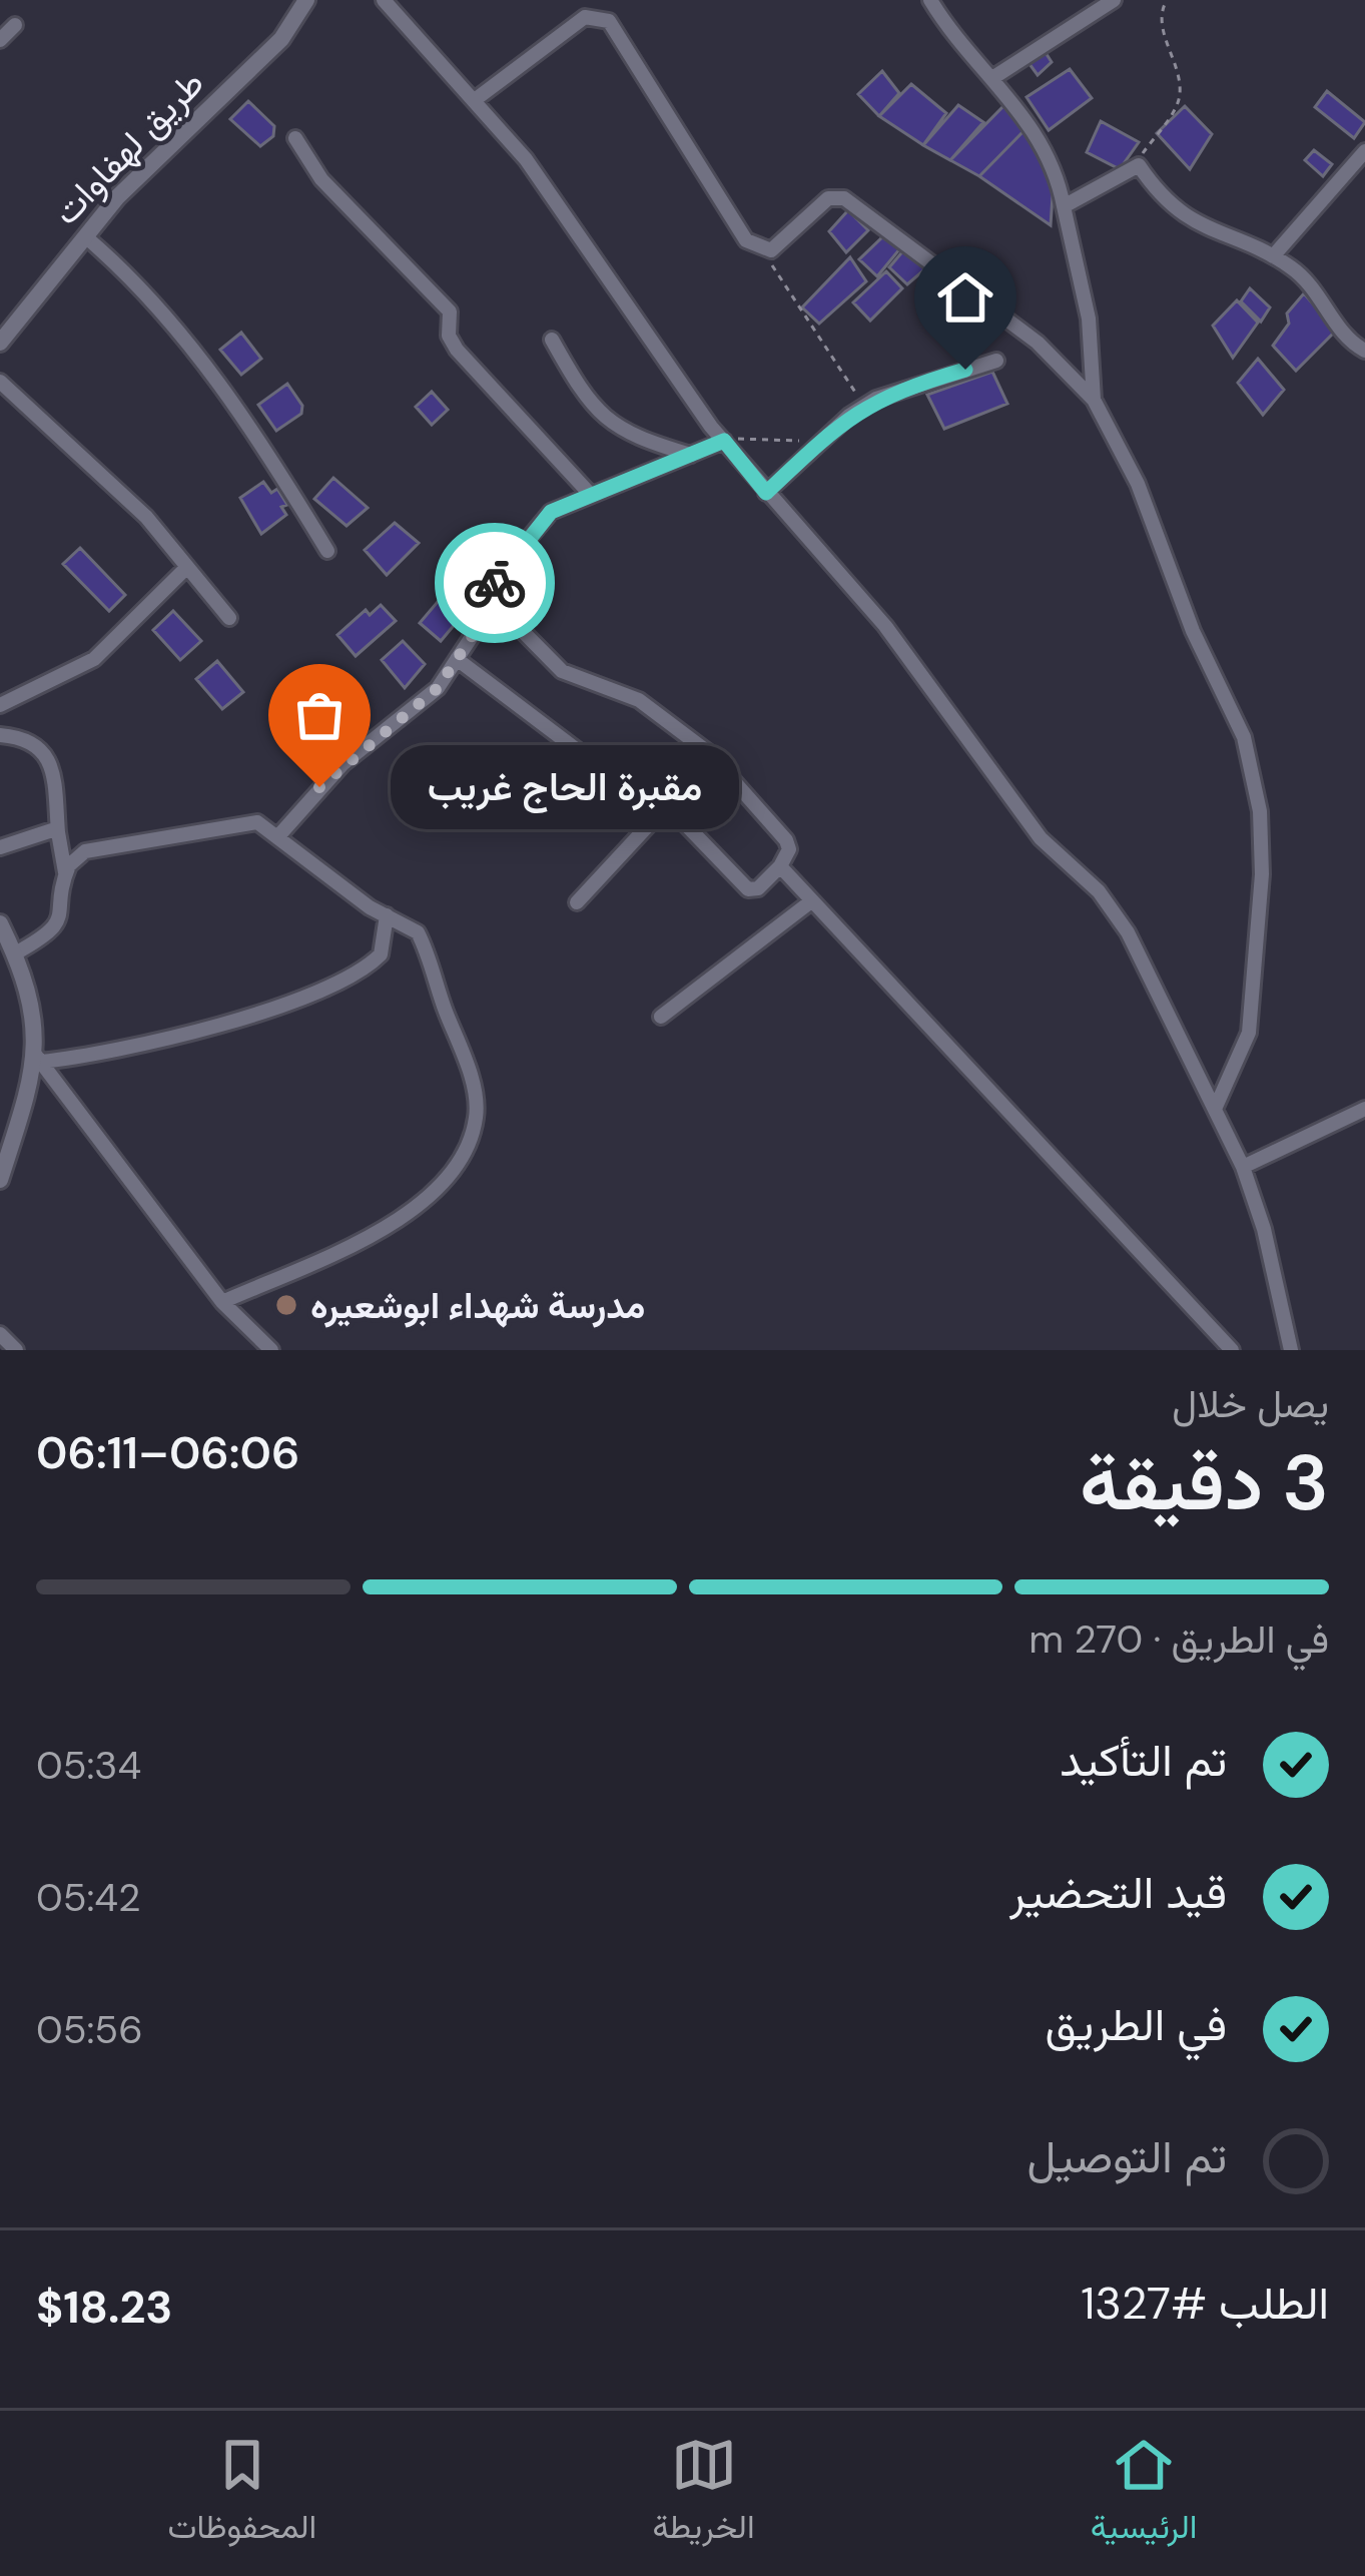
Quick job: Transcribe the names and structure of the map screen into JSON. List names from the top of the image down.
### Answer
{
  "streets": {
    "street": ["طريق لهفاوات"]
  },
  "places": ["مقبرة الحاج غريب", "مدرسة شهداء ابوشعيره"],
  "page": {
    "bubble": "مقبرة الحاج غريب",
    "heading": ["3 دقيقة", "يصل خلال", "06:06–06:11"],
    "panel": ["الطلب #1327", "$18.23"],
    "bar": "في الطريق · 270 m",
    "list": [
      ["تم التأكيد", "05:34"],
      ["قيد التحضير", "05:42"],
      ["في الطريق", "05:56"],
      "تم التوصيل"
    ],
    "tabs": ["الرئيسية", "الخريطة", "المحفوظات"]
  }
}
